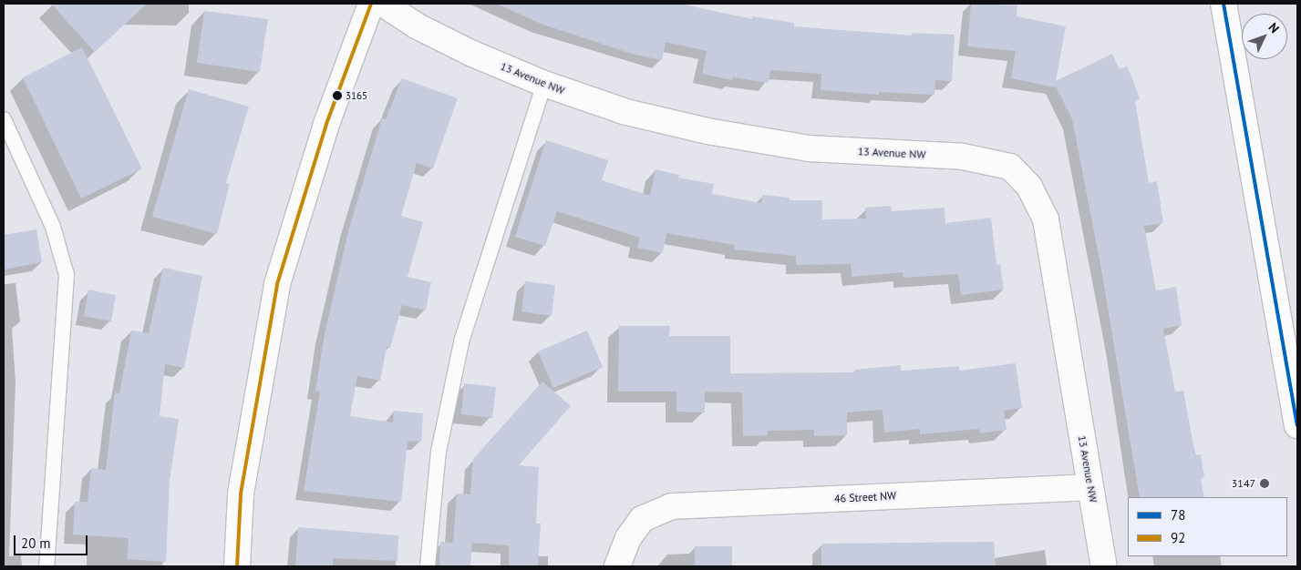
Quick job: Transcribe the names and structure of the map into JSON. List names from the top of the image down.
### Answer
{
  "streets": {
    "street": ["13 Avenue NW", "46 Street NW"]
  },
  "crossings": [
    ["13 Avenue NW", "46 Street NW"]
  ],
  "places": ["3165", "3147"],
  "lines": ["transit line 78", "transit line 92"],
  "legend": ["78", "92"],
  "scale_bar": "20 m",
  "north": "top right"
}
